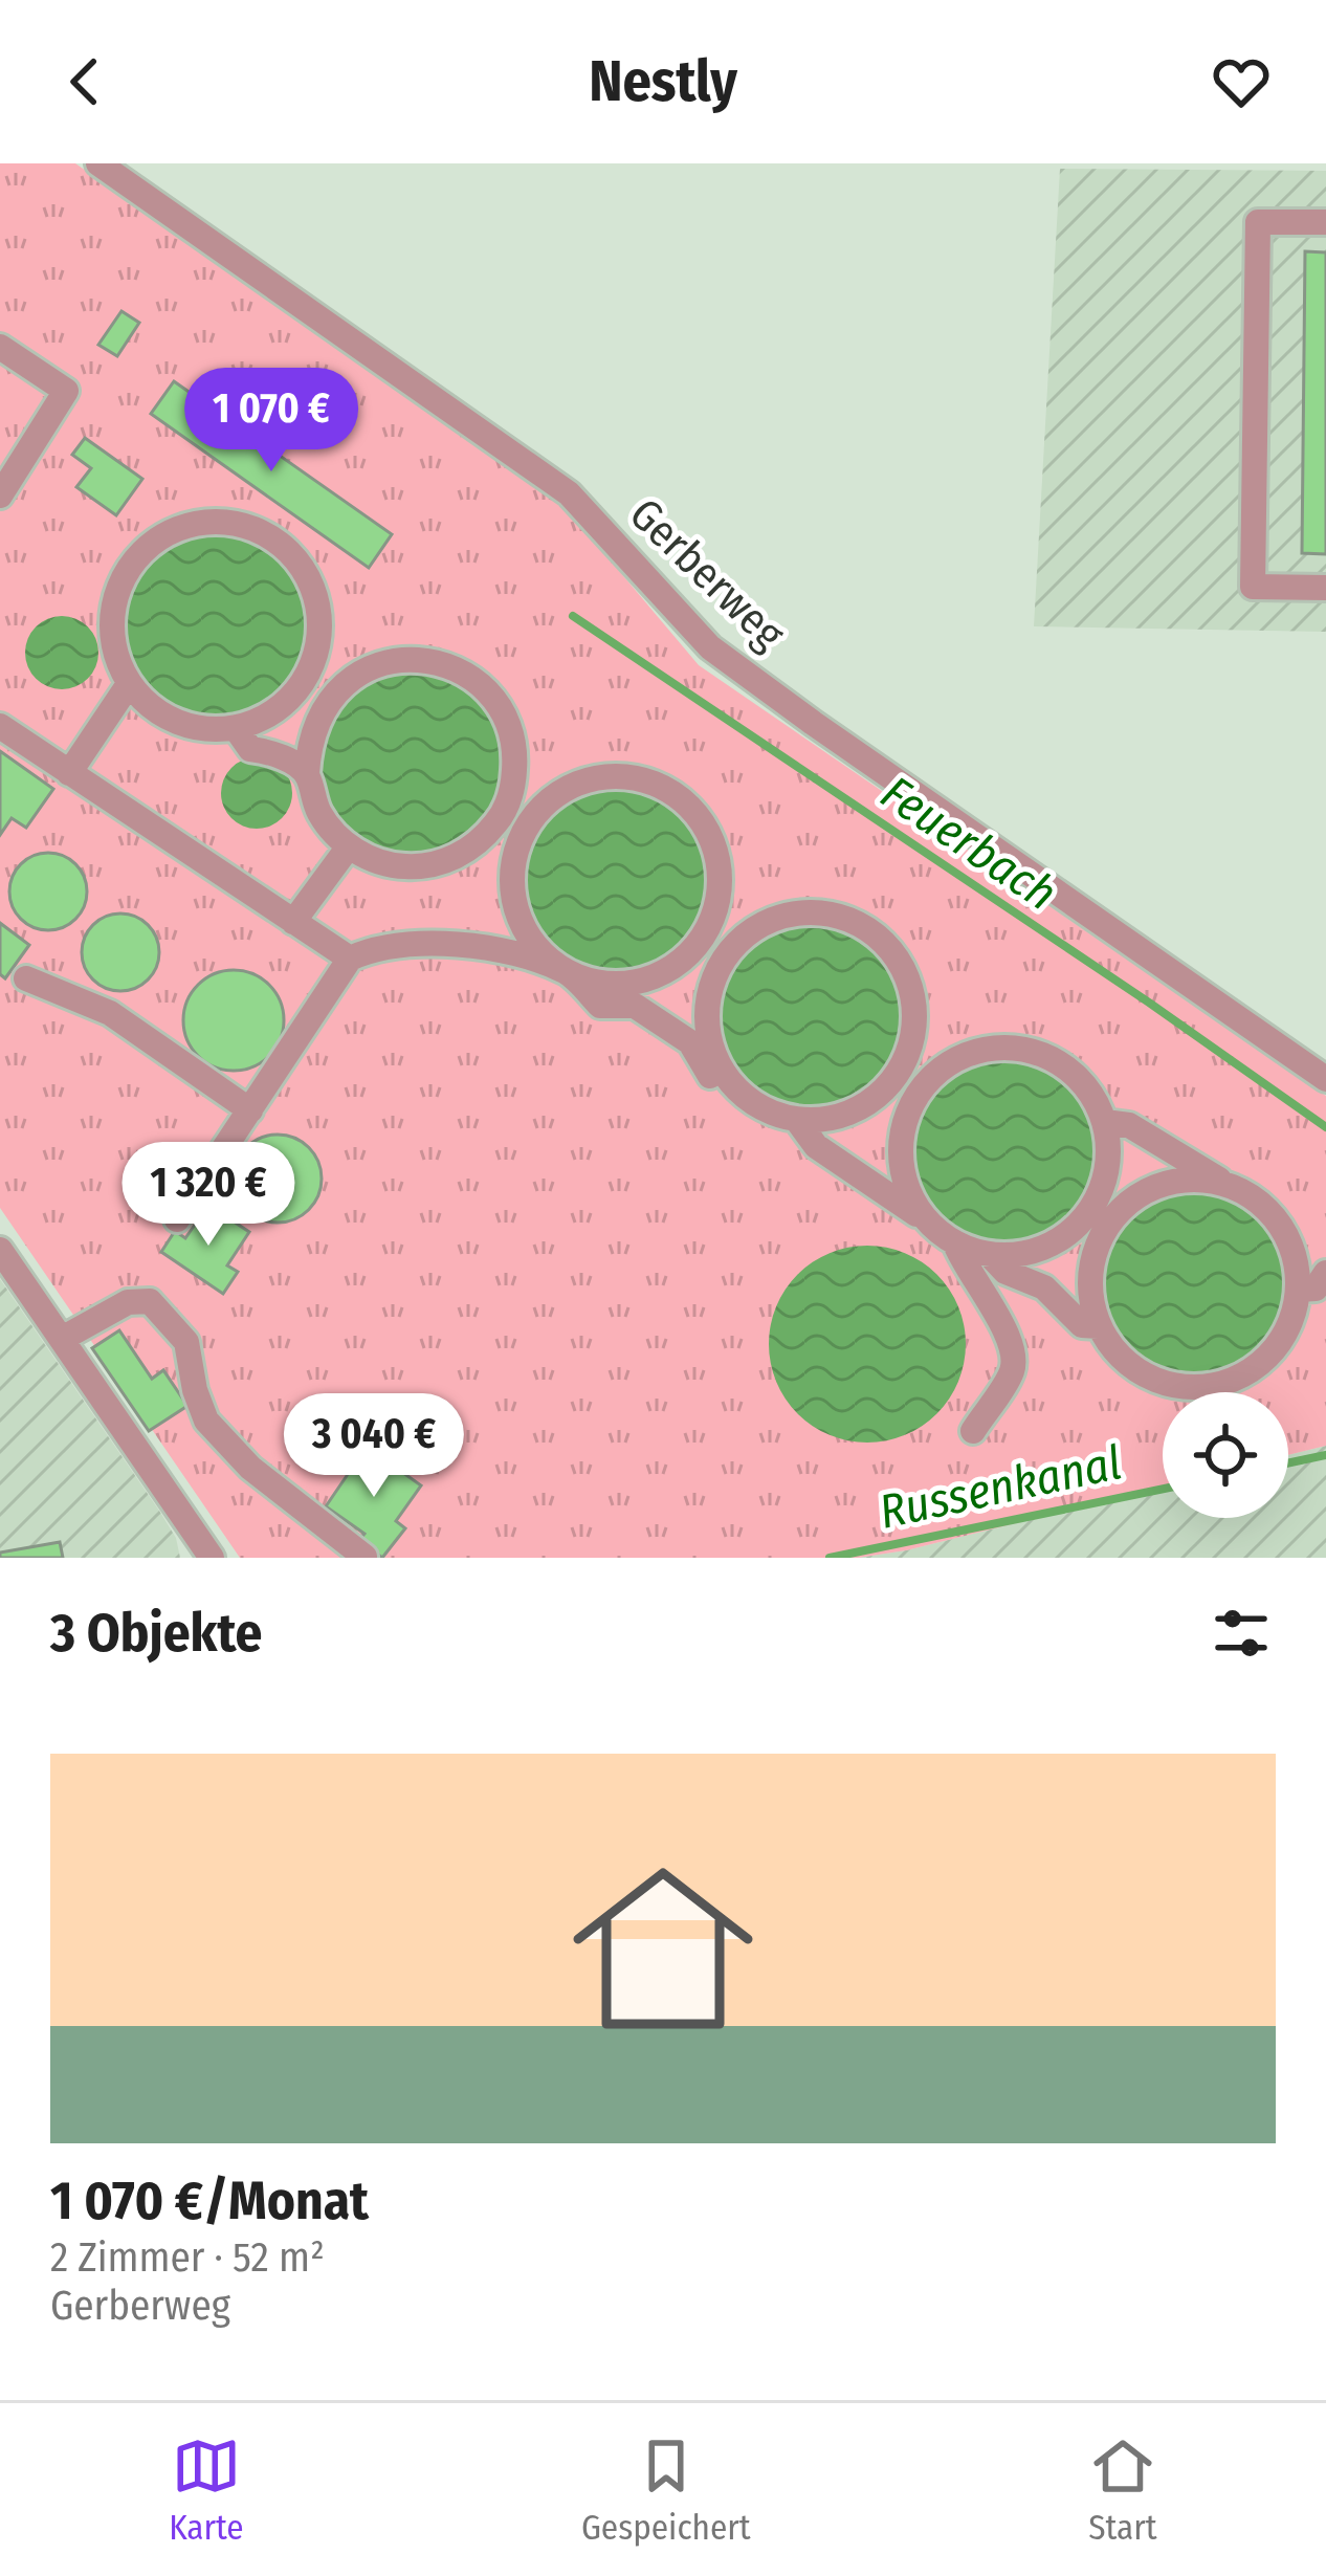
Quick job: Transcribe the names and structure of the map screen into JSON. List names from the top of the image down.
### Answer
{
  "streets": {
    "street": ["Gerberweg"]
  },
  "water": ["Feuerbach", "Russenkanal"],
  "page": {
    "header": "Nestly",
    "price": ["1 070 €", "1 320 €", "3 040 €"],
    "heading": "3 Objekte",
    "list": [
      {
        "name": "1 070 €/Monat",
        "note": "2 Zimmer · 52 m² · Gerberweg"
      }
    ],
    "tabs": ["Karte", "Gespeichert", "Start"]
  }
}
